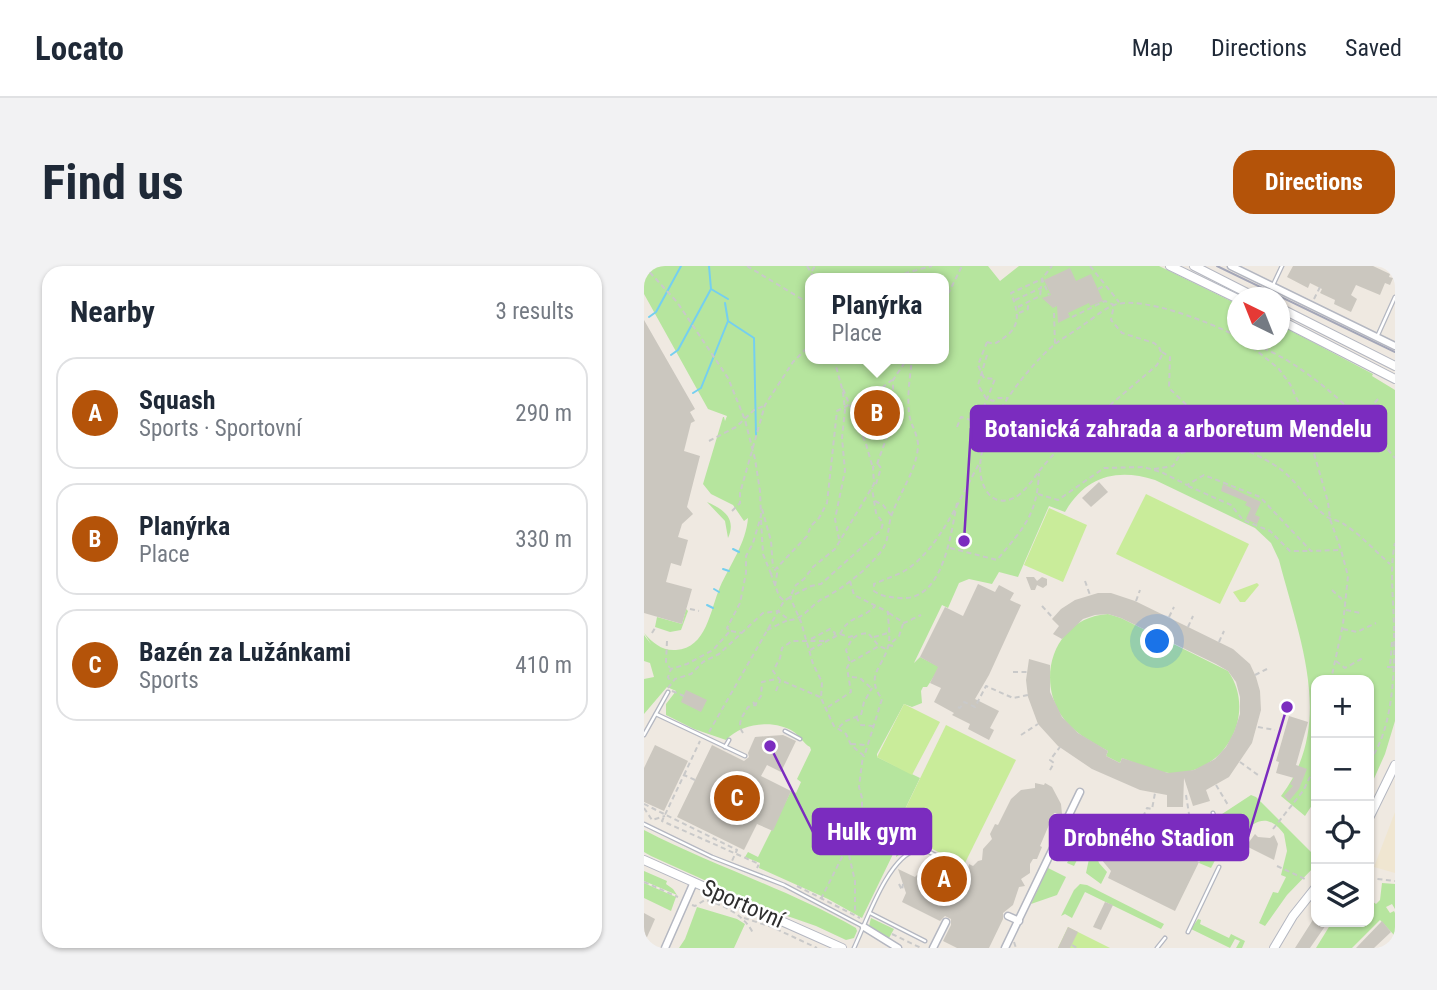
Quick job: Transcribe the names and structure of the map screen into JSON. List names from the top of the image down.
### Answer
{
  "streets": {
    "main road": ["Sportovní"]
  },
  "places": ["Botanická zahrada a arboretum Mendelu", "Drobného Stadion", "Hulk gym"],
  "north": "top left",
  "page": {
    "header": "Locato",
    "nav": ["Map", "Directions", "Saved"],
    "buttons": "Directions",
    "title": "Find us",
    "heading": ["Nearby", "3 results"],
    "popup": ["Planýrka", "Place"],
    "list": [
      {
        "mark": "A",
        "name": "Squash",
        "note": "Sports · Sportovní",
        "value": "290 m"
      },
      {
        "mark": "B",
        "name": "Planýrka",
        "note": "Place",
        "value": "330 m"
      },
      {
        "mark": "C",
        "name": "Bazén za Lužánkami",
        "note": "Sports",
        "value": "410 m"
      }
    ],
    "pins": ["B", "C", "A"],
    "map_buttons": ["+", "−"]
  }
}
